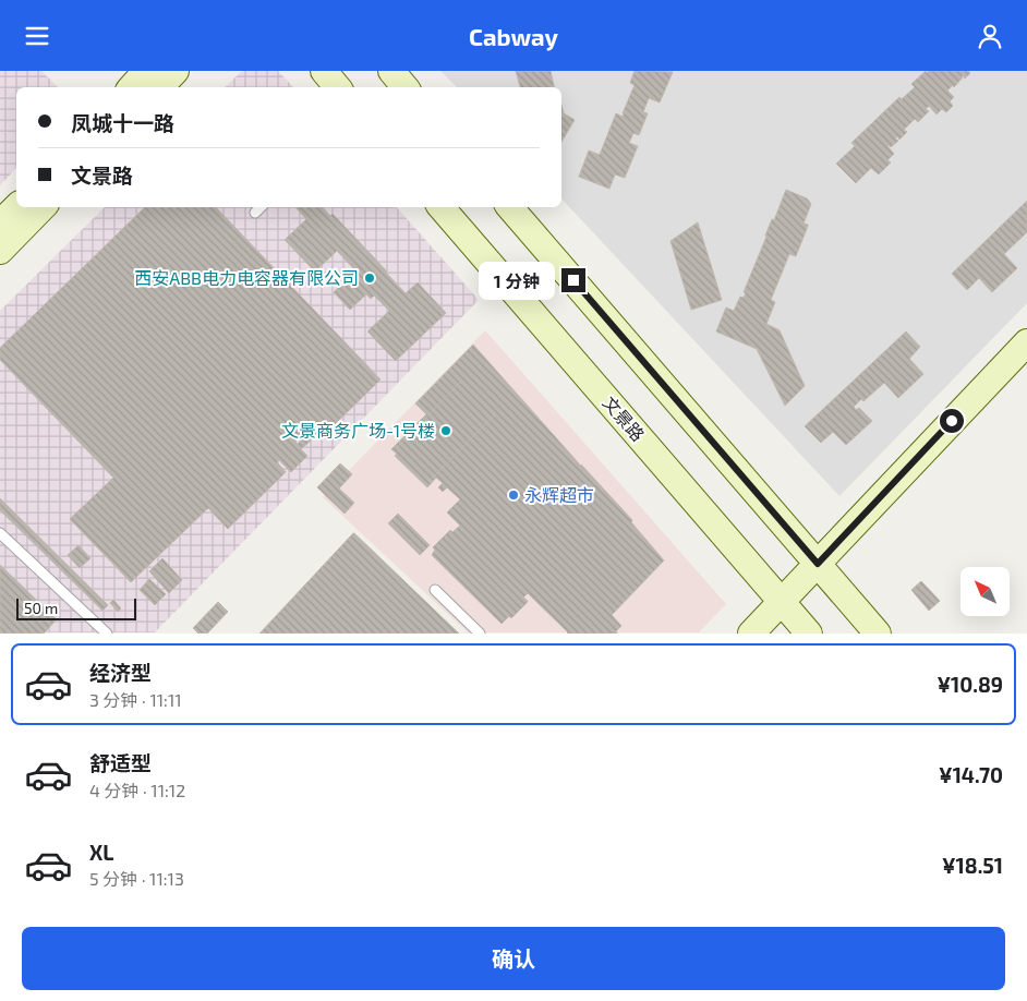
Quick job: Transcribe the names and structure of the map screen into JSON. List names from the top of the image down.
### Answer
{
  "streets": {
    "main road": ["文景路"]
  },
  "places": ["西安ABB电力电容器有限公司", "文景商务广场-1号楼", "永辉超市"],
  "scale_bar": "50 m",
  "north": "top left",
  "page": {
    "header": "Cabway",
    "banner": ["凤城十一路", "文景路"],
    "bubble": "1 分钟",
    "scale": "50 m",
    "list": [
      {
        "name": "经济型",
        "note": "3 分钟 · 11:11",
        "value": "¥10.89"
      },
      {
        "name": "舒适型",
        "note": "4 分钟 · 11:12",
        "value": "¥14.70"
      },
      {
        "name": "XL",
        "note": "5 分钟 · 11:13",
        "value": "¥18.51"
      }
    ],
    "buttons": "确认"
  }
}
